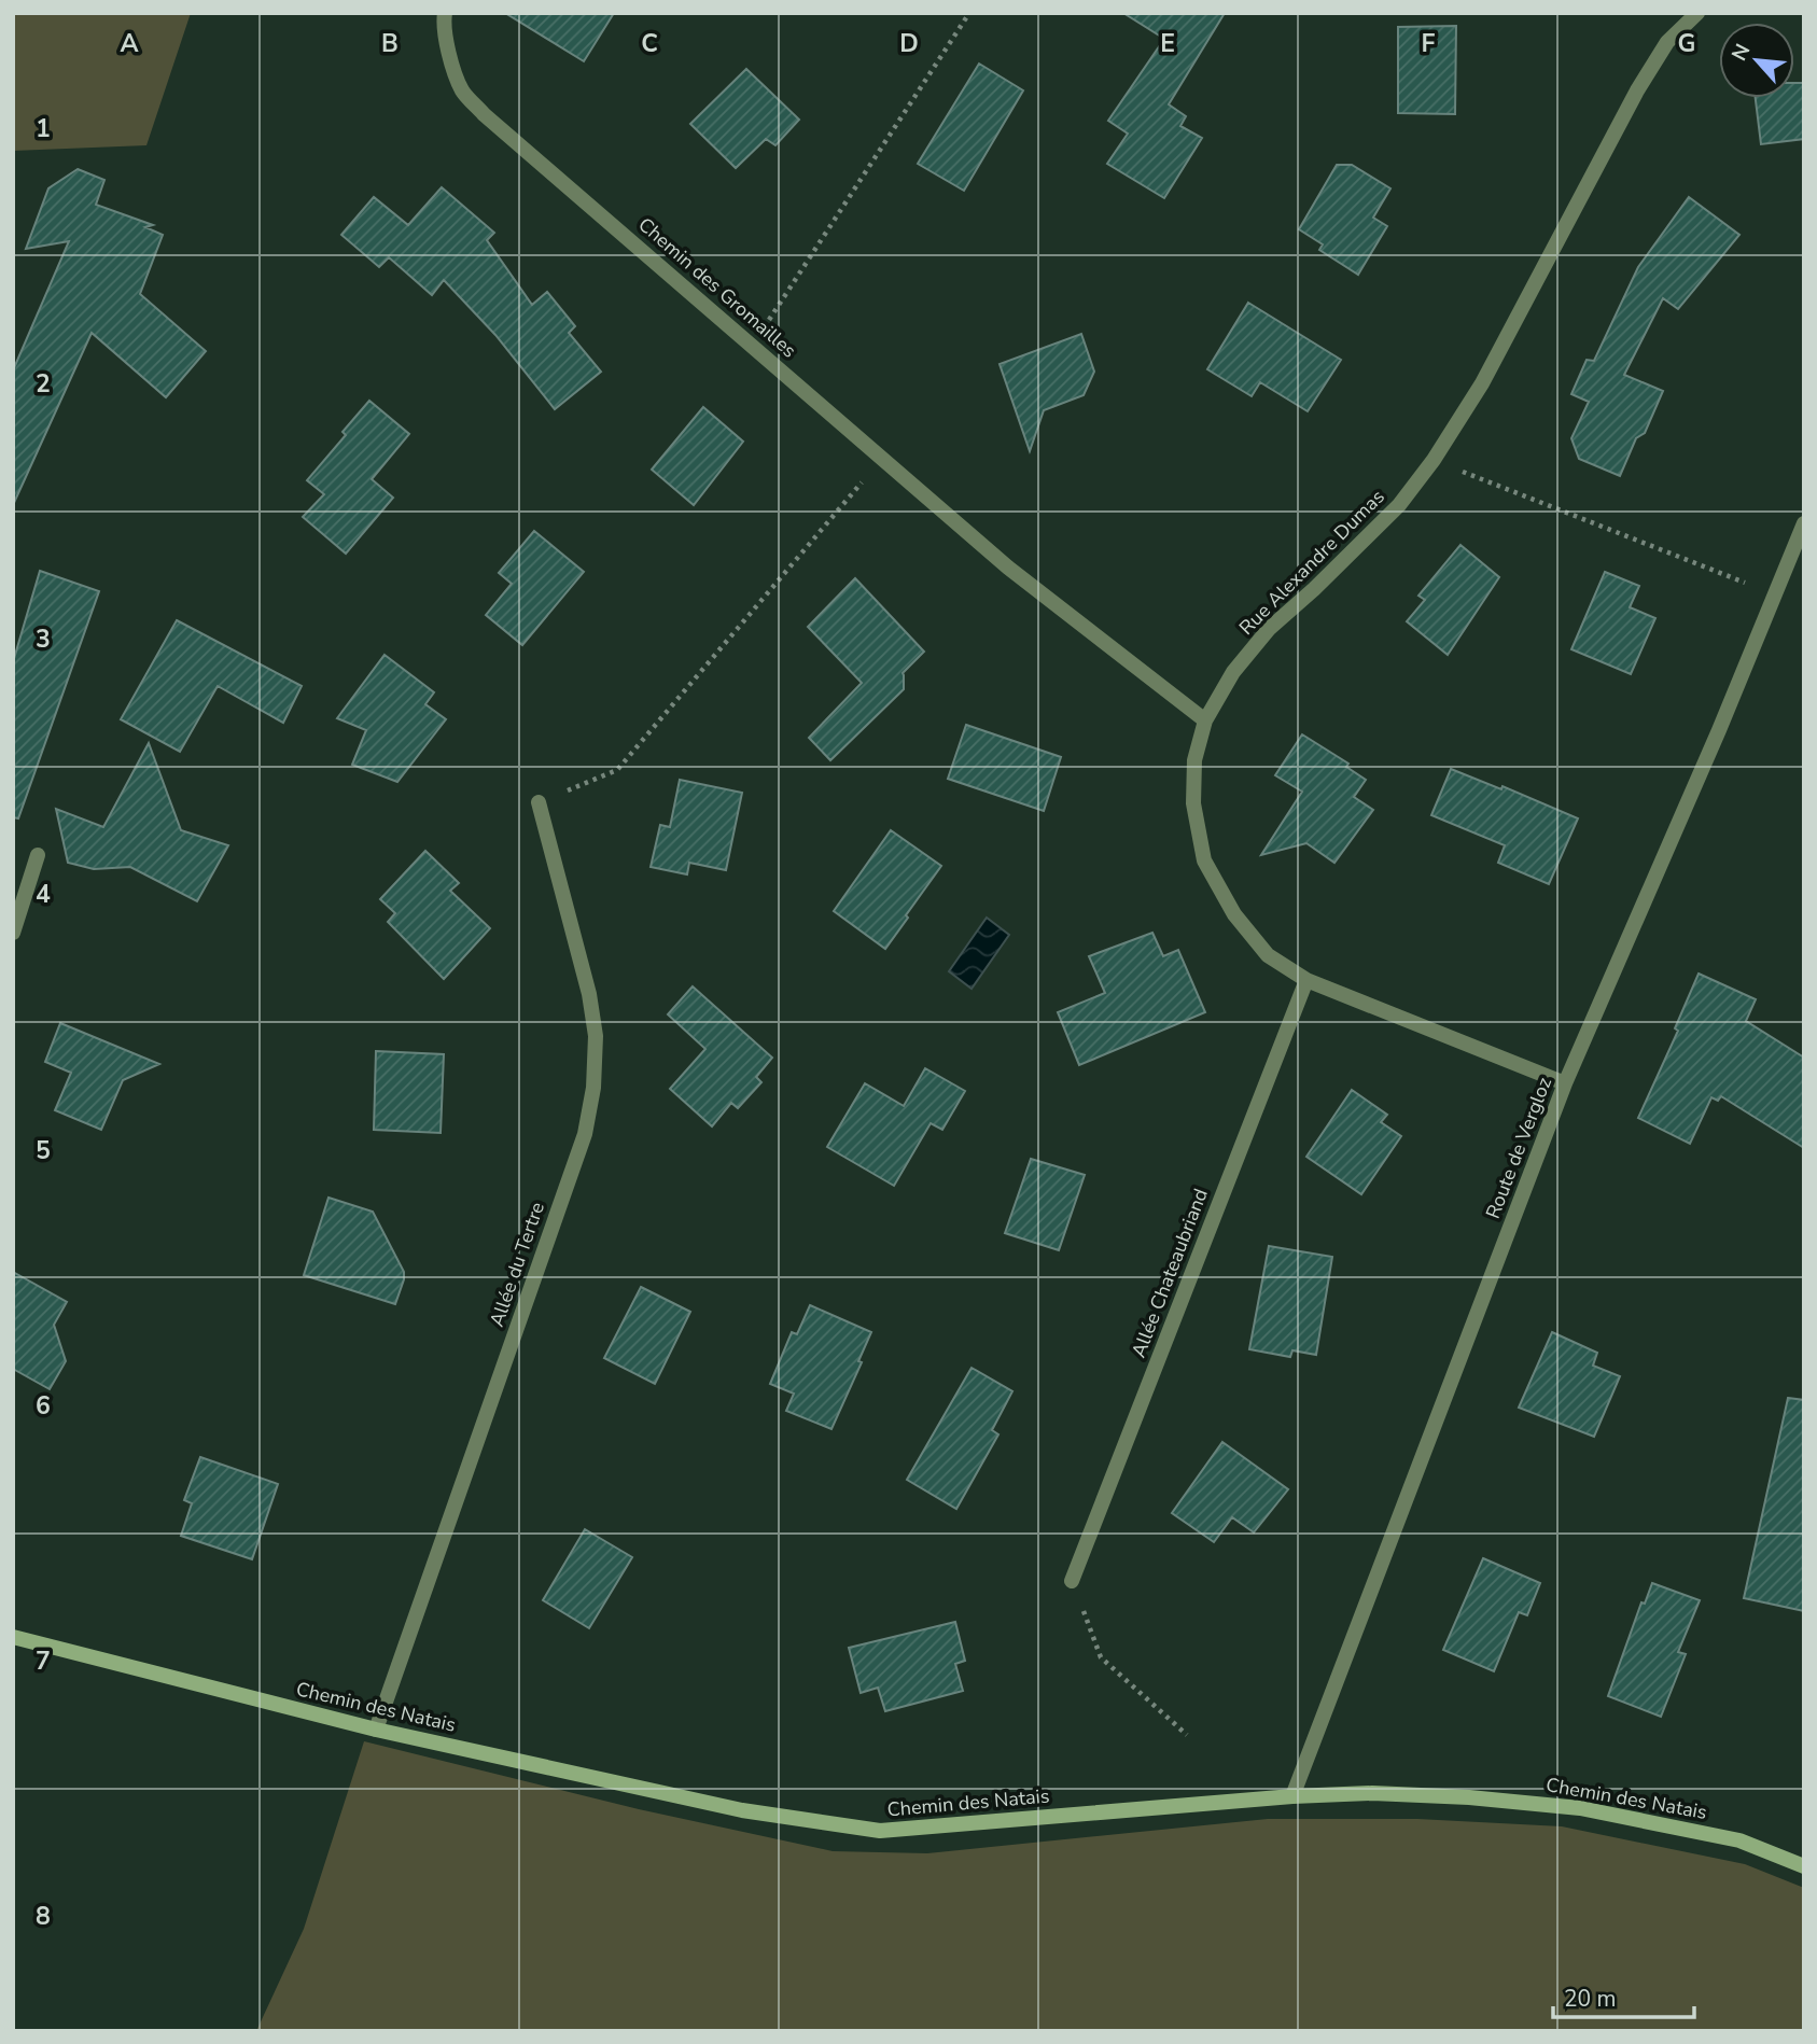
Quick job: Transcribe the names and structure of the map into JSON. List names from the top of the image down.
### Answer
{
  "streets": {
    "street": [
      "Chemin des Gromailles",
      "Rue Alexandre Dumas",
      "Route de Vergloz",
      "Allée du Tertre",
      "Allée Chateaubriand",
      "Chemin des Natais"
    ]
  },
  "crossings": [
    ["Chemin des Gromailles", "Rue Alexandre Dumas"],
    ["Rue Alexandre Dumas", "Route de Vergloz"],
    ["Rue Alexandre Dumas", "Allée Chateaubriand"],
    ["Route de Vergloz", "Chemin des Natais"],
    ["Allée du Tertre", "Chemin des Natais"]
  ],
  "scale_bar": "20 m",
  "north": "top left",
  "grid": {
    "columns": [
      "A",
      "B",
      "C",
      "D",
      "E",
      "F",
      "G"
    ],
    "rows": [
      "1",
      "2",
      "3",
      "4",
      "5",
      "6",
      "7",
      "8"
    ]
  }
}
